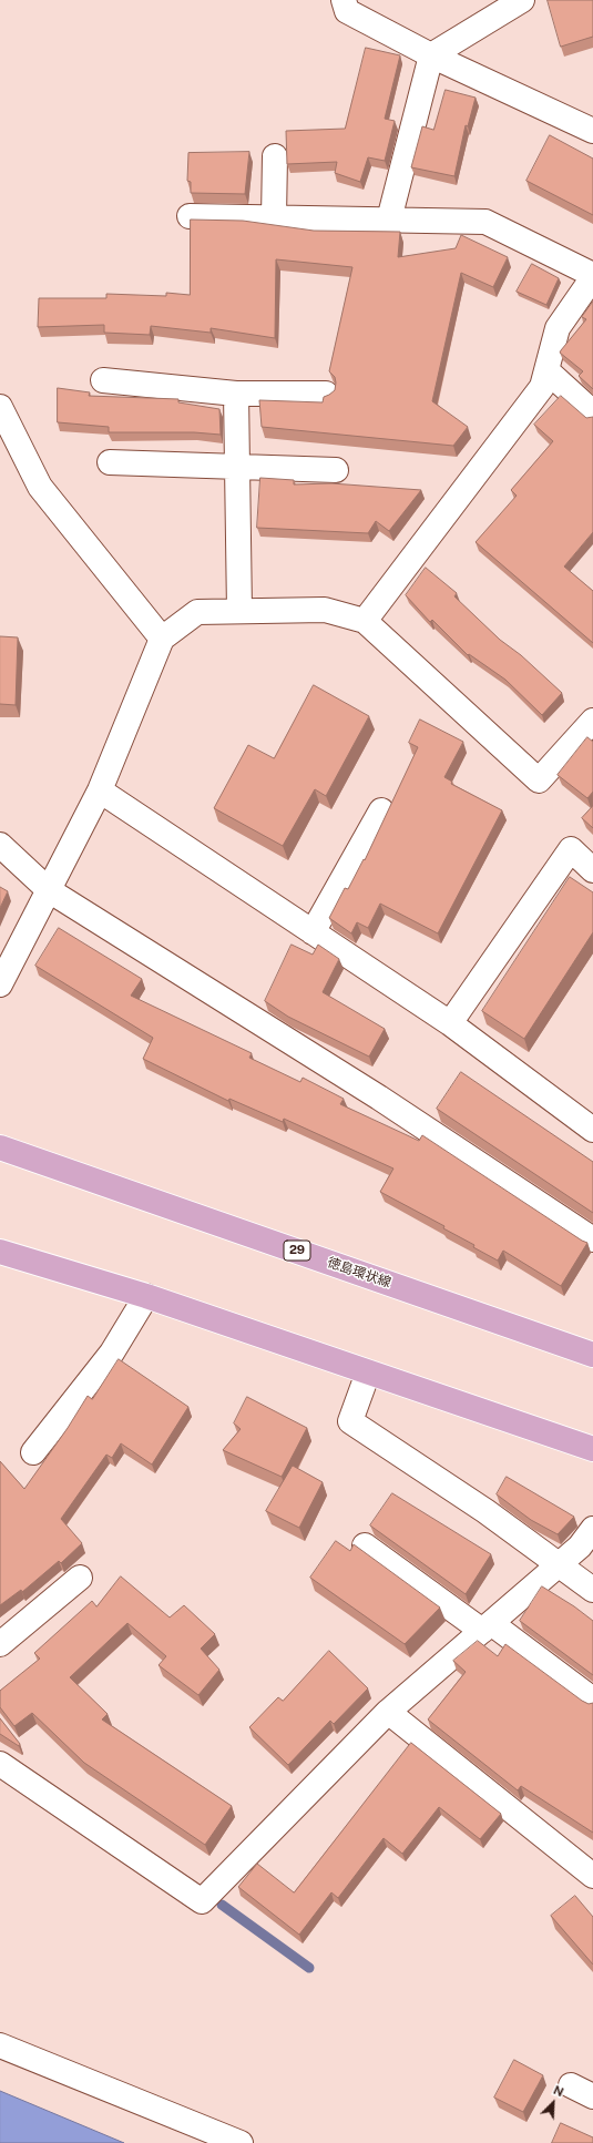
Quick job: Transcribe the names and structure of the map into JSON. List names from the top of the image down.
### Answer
{
  "streets": {
    "main road": ["29", "徳島環状線"]
  },
  "north": "top right"
}
